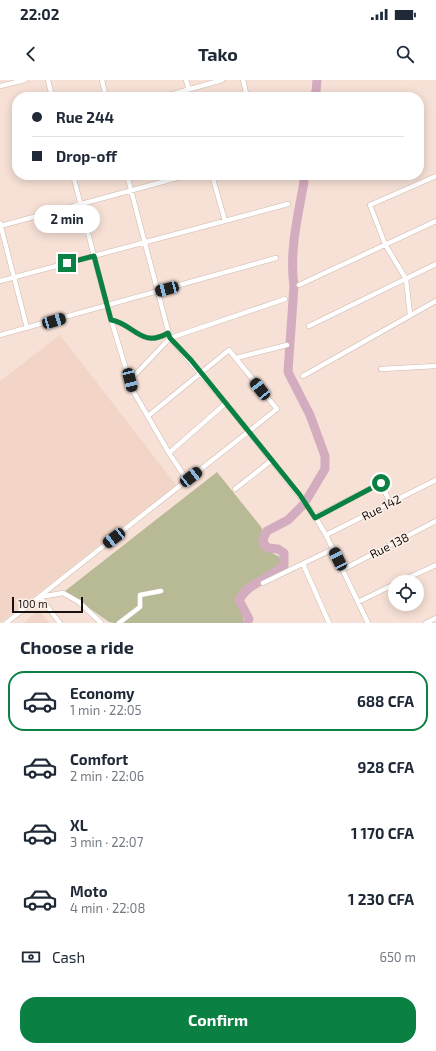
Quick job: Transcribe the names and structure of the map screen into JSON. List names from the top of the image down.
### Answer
{
  "streets": {
    "street": ["Rue 142", "Rue 138"]
  },
  "scale_bar": "100 m",
  "page": {
    "status": "22:02",
    "header": "Tako",
    "banner": ["Rue 244", "Drop-off"],
    "bubble": "2 min",
    "scale": "100 m",
    "heading": "Choose a ride",
    "list": [
      {
        "name": "Economy",
        "note": "1 min · 22:05",
        "value": "688 CFA"
      },
      {
        "name": "Comfort",
        "note": "2 min · 22:06",
        "value": "928 CFA"
      },
      {
        "name": "XL",
        "note": "3 min · 22:07",
        "value": "1 170 CFA"
      },
      {
        "name": "Moto",
        "note": "4 min · 22:08",
        "value": "1 230 CFA"
      }
    ],
    "pay": ["Cash", "650 m"],
    "buttons": "Confirm"
  }
}
